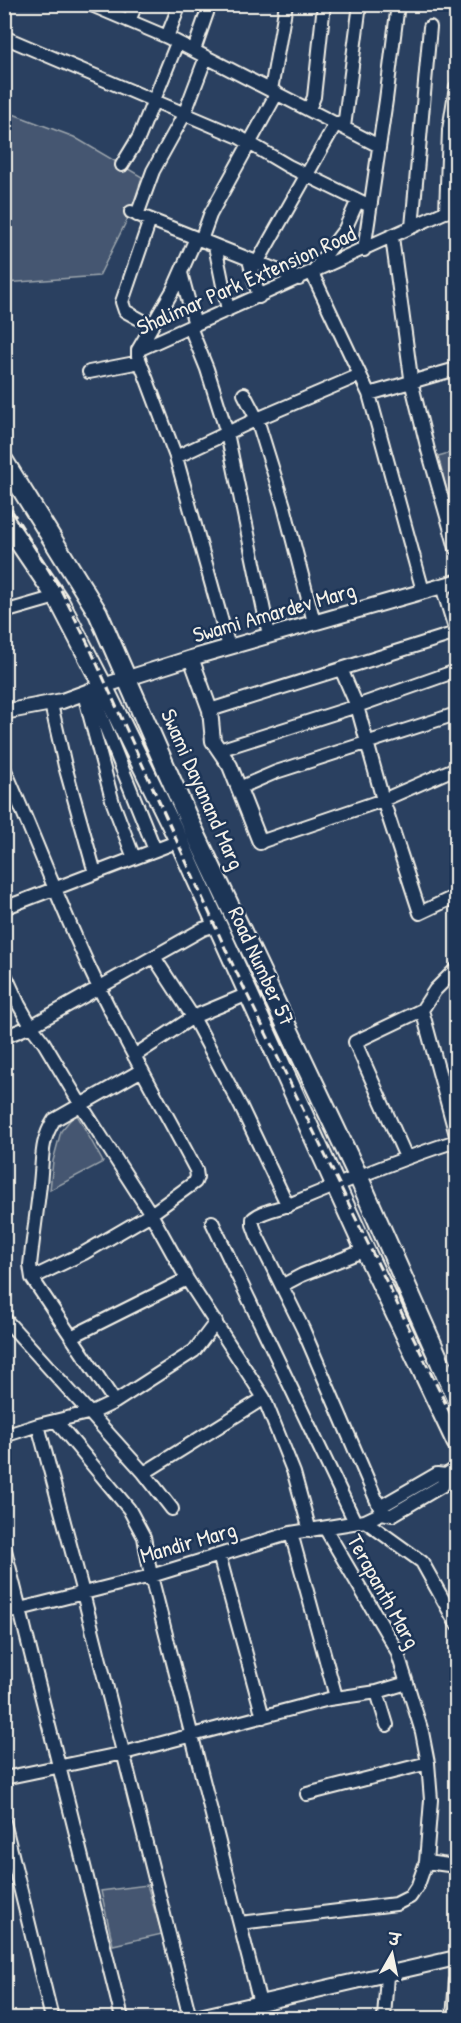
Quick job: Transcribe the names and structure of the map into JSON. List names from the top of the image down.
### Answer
{
  "streets": {
    "main road": ["Swami Dayanand Marg", "Road Number 57"],
    "street": [
      "Shalimar Park Extension Road",
      "Swami Amardev Marg",
      "Mandir Marg",
      "Terapanth Marg"
    ]
  },
  "crossings": [
    ["Shalimar Park Extension Road", "Swami Amardev Marg"],
    ["Swami Amardev Marg", "Swami Dayanand Marg"],
    ["Swami Amardev Marg", "Road Number 57"],
    ["Mandir Marg", "Terapanth Marg"]
  ],
  "north": "top"
}
